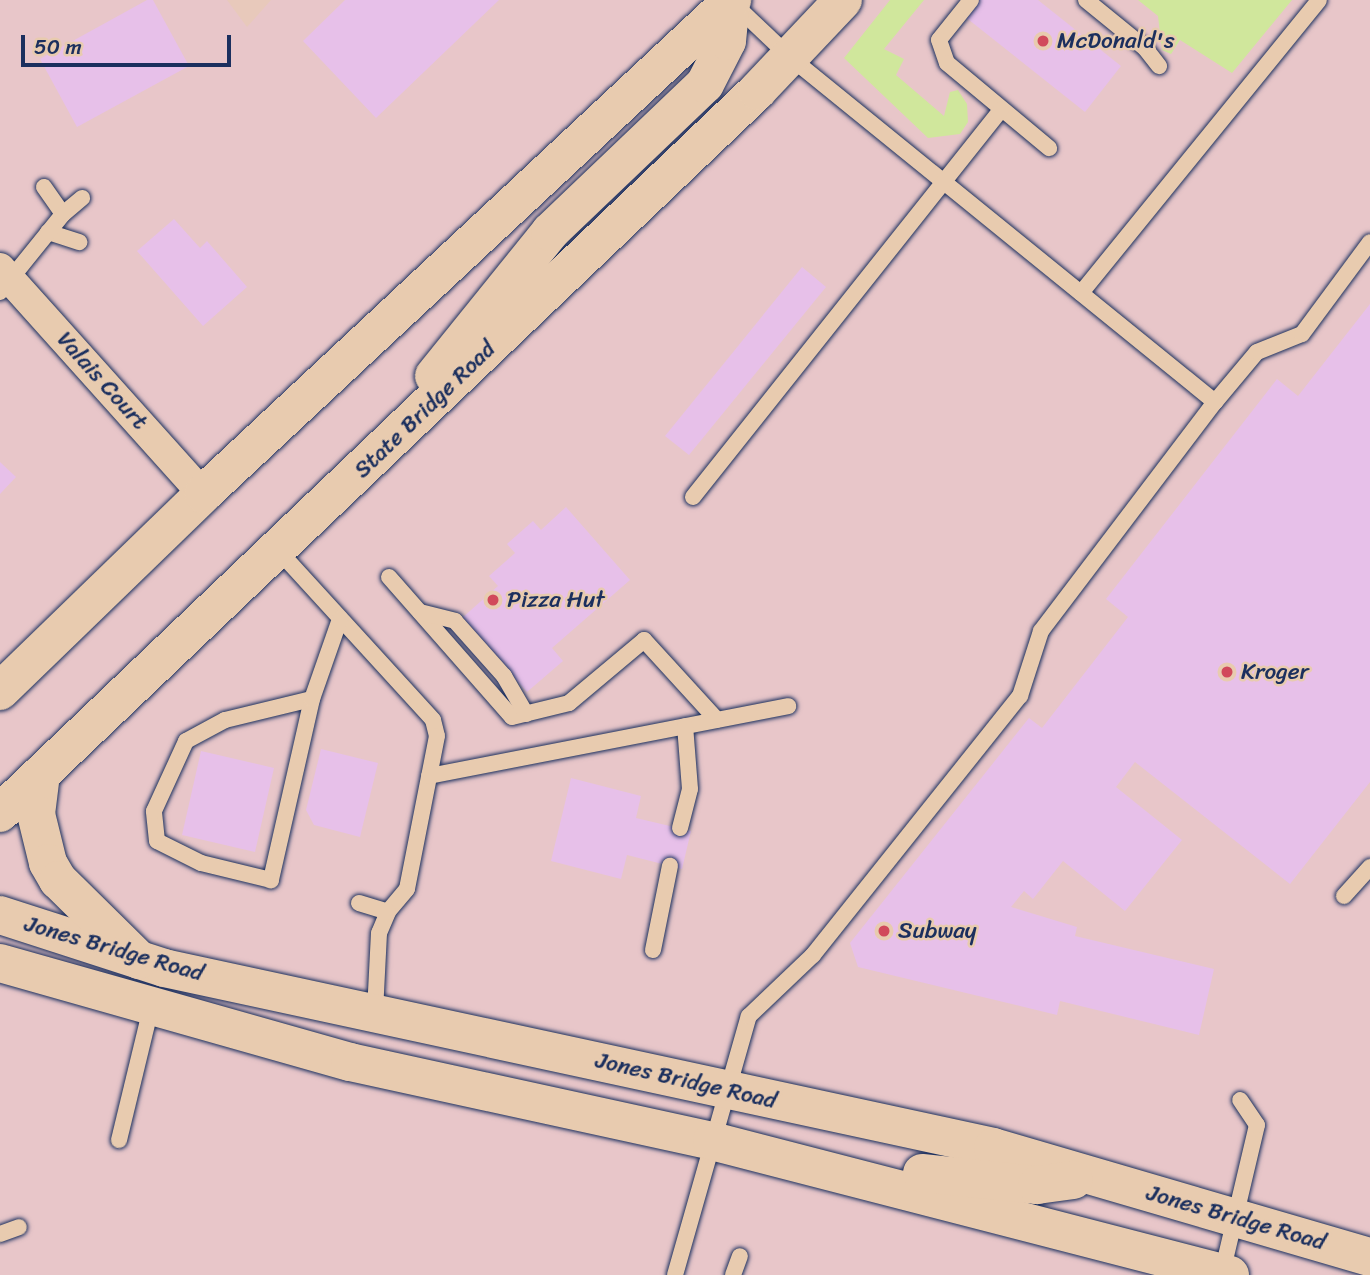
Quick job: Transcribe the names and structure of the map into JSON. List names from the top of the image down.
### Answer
{
  "streets": {
    "main road": ["State Bridge Road", "Jones Bridge Road"],
    "street": ["Valais Court"]
  },
  "places": [
    "McDonald's",
    "Pizza Hut",
    "Kroger",
    "Subway"
  ],
  "scale_bar": "50 m"
}
